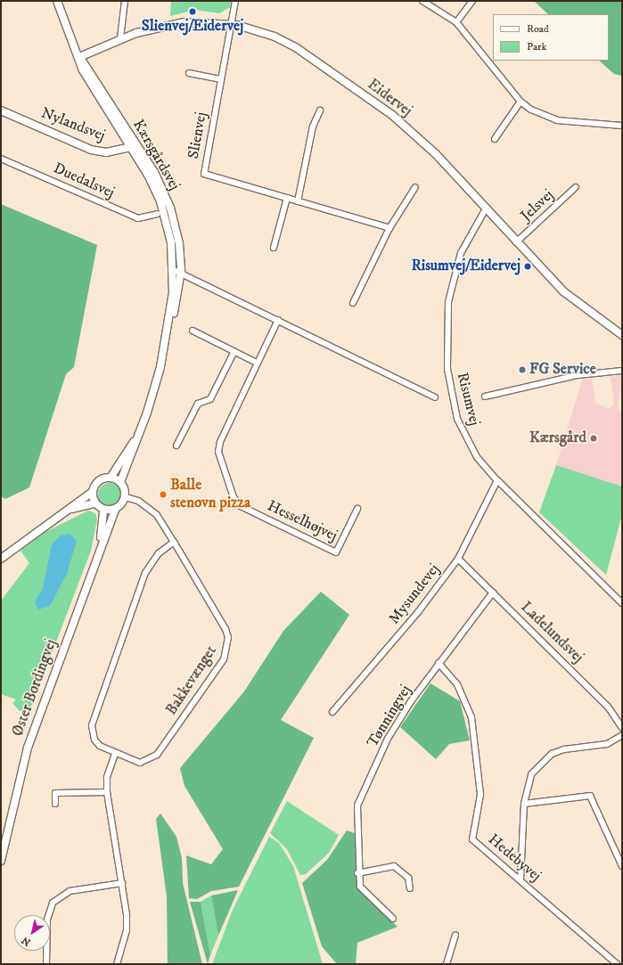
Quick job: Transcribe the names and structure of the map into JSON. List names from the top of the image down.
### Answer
{
  "streets": {
    "street": [
      "Eidervej",
      "Nylandsvej",
      "Slienvej",
      "Kærsgårdsvej",
      "Duedalsvej",
      "Jelsvej",
      "Risumvej",
      "Hesselhøjvej",
      "Mysundevej",
      "Ladelundsvej",
      "Bakkevænget",
      "Øster Bordingvej",
      "Tønningvej",
      "Hedebyvej"
    ]
  },
  "crossings": [
    ["Eidervej", "Slienvej"],
    ["Eidervej", "Kærsgårdsvej"],
    ["Eidervej", "Jelsvej"],
    ["Eidervej", "Risumvej"],
    ["Nylandsvej", "Kærsgårdsvej"],
    ["Kærsgårdsvej", "Bakkevænget"],
    ["Kærsgårdsvej", "Øster Bordingvej"],
    ["Risumvej", "Mysundevej"],
    ["Mysundevej", "Ladelundsvej"],
    ["Ladelundsvej", "Tønningvej"],
    ["Bakkevænget", "Øster Bordingvej"],
    ["Tønningvej", "Hedebyvej"]
  ],
  "places": [
    "Slienvej/Eidervej",
    "Risumvej/Eidervej",
    "FG Service",
    "Kærsgård",
    "Balle stenovn pizza"
  ],
  "legend": ["Road", "Park"],
  "north": "bottom left"
}
